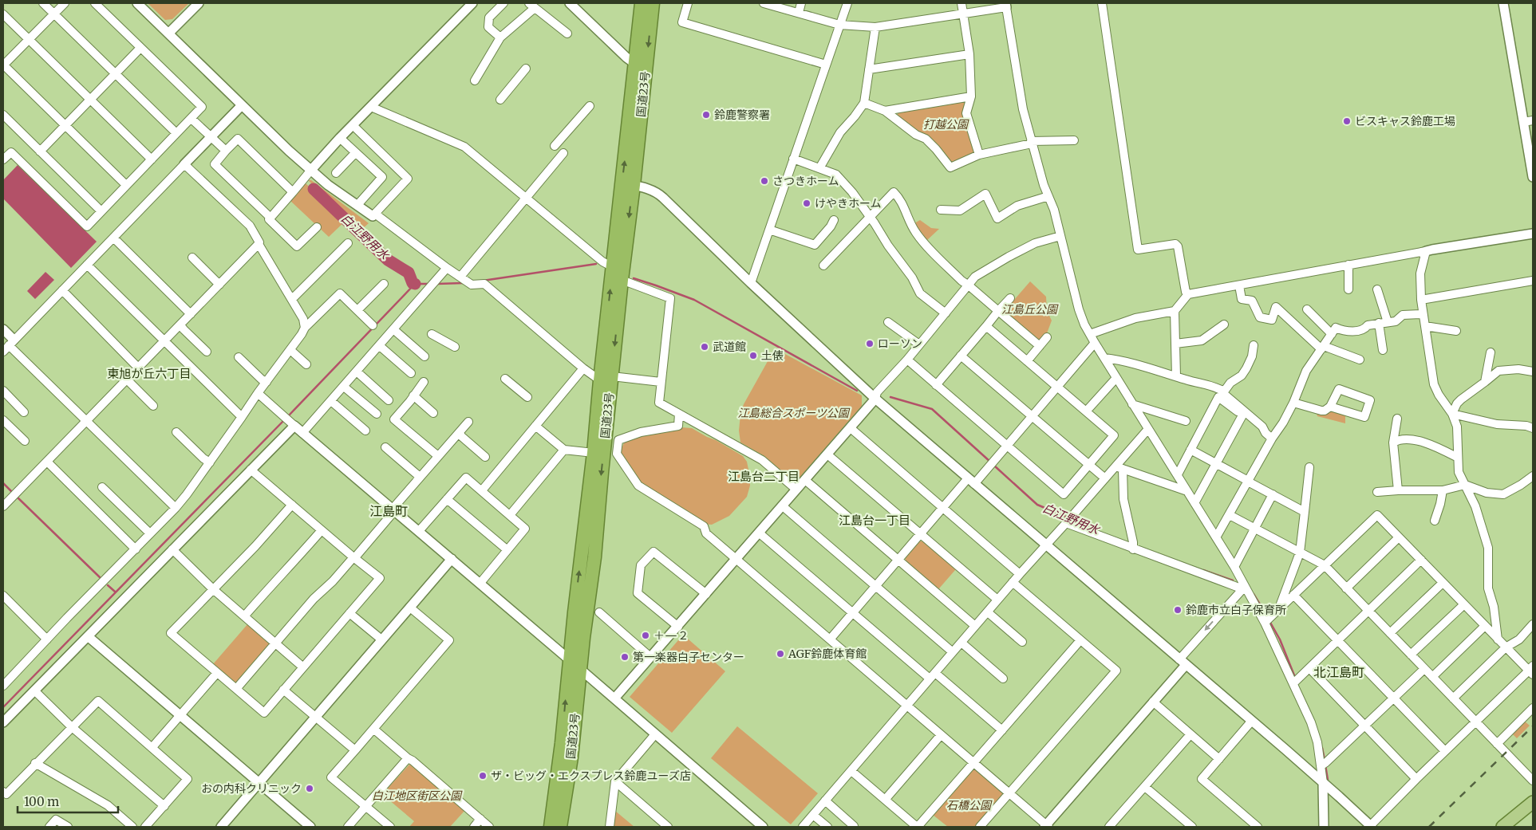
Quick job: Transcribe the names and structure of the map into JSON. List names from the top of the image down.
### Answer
{
  "streets": {
    "highway": ["国道23号"]
  },
  "districts": [
    "東旭が丘六丁目",
    "江島台二丁目",
    "江島町",
    "江島台一丁目",
    "北江島町"
  ],
  "water": ["白江野用水"],
  "parks": [
    "打越公園",
    "江島丘公園",
    "江島総合スポーツ公園",
    "白江地区街区公園",
    "石橋公園"
  ],
  "places": [
    "鈴鹿警察署",
    "ビスキャス鈴鹿工場",
    "さつきホーム",
    "けやきホーム",
    "ローソン",
    "武道館",
    "土俵",
    "鈴鹿市立白子保育所",
    "＋―２",
    "AGF鈴鹿体育館",
    "第一楽器白子センター",
    "ザ・ビッグ・エクスプレス鈴鹿ユーズ店",
    "おの内科クリニック"
  ],
  "scale_bar": "100 m"
}
